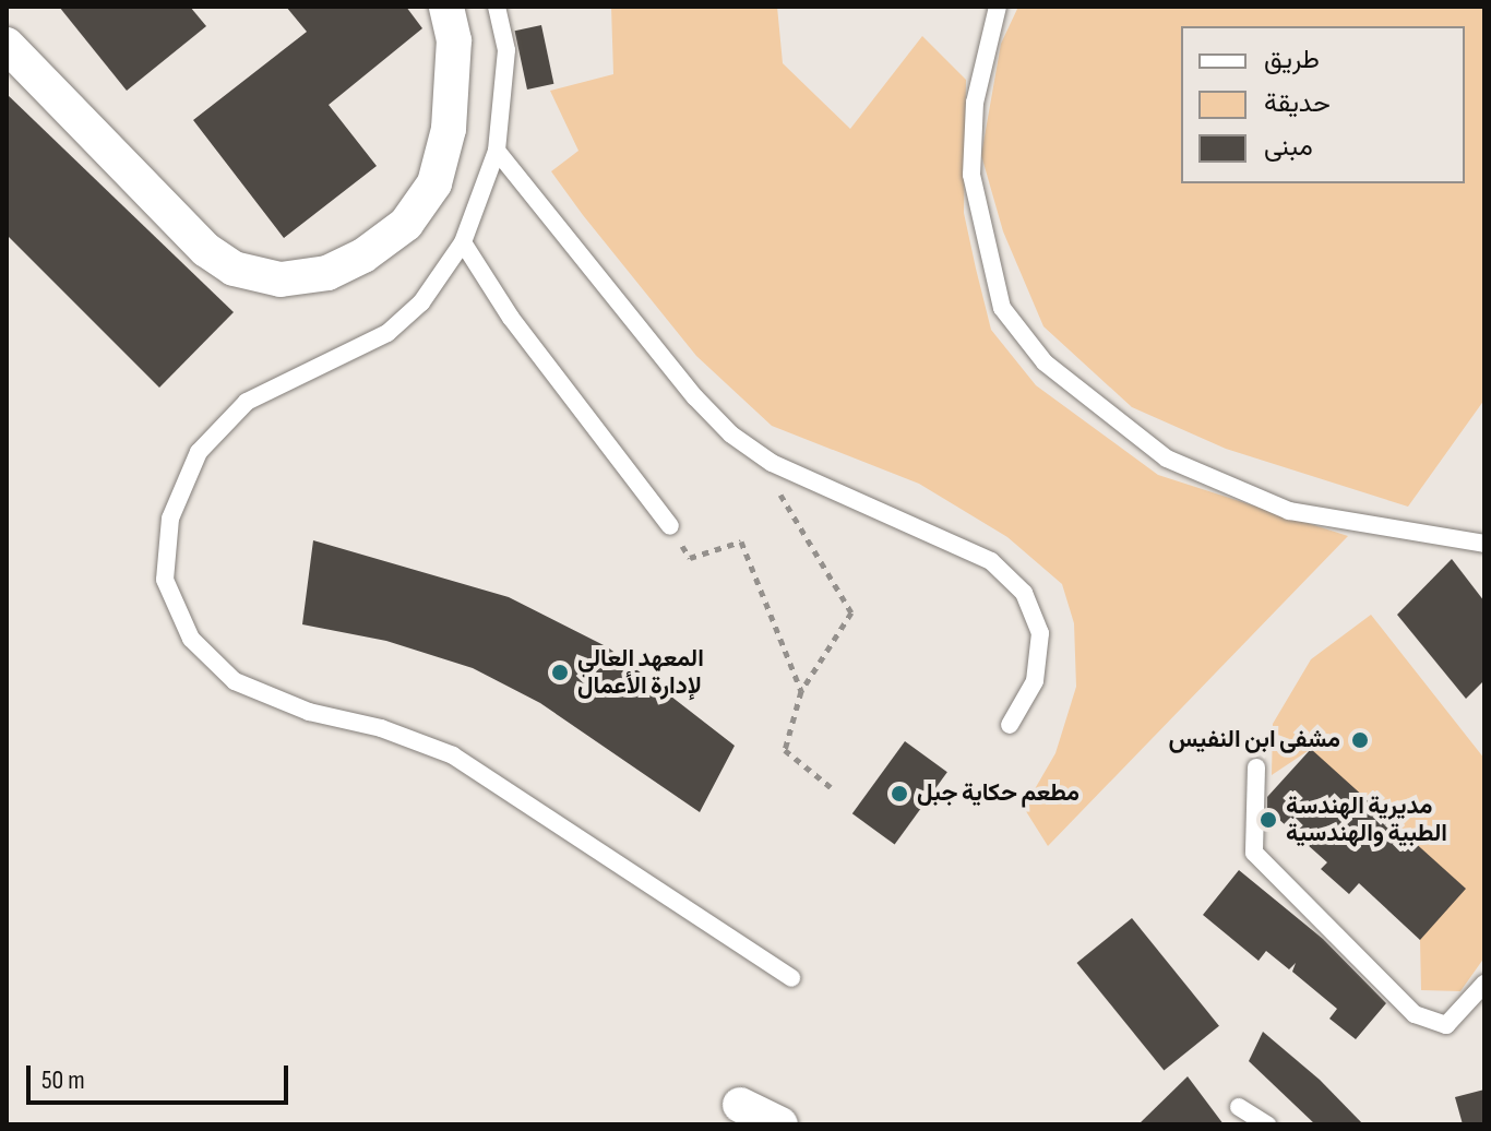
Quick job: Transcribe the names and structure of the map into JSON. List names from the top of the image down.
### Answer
{
  "places": [
    "المعهد العالي لإدارة الأعمال",
    "مشفى ابن النفيس",
    "مطعم حكاية جبل",
    "مديرية الهندسة الطبية والهندسية"
  ],
  "legend": ["طريق", "حديقة", "مبنى"],
  "scale_bar": "50 m"
}
